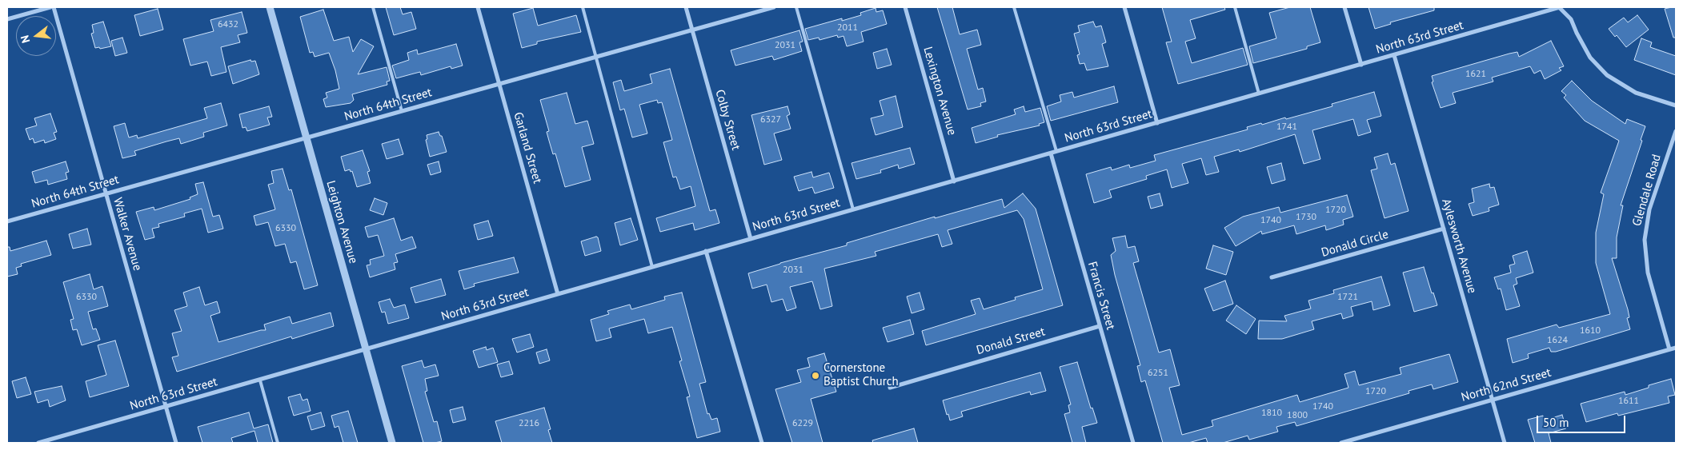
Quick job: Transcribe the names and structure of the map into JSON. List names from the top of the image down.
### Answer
{
  "streets": {
    "street": [
      "North 63rd Street",
      "Lexington Avenue",
      "North 64th Street",
      "Colby Street",
      "Garland Street",
      "Glendale Road",
      "Leighton Avenue",
      "Walker Avenue",
      "Donald Circle",
      "Aylesworth Avenue",
      "Francis Street",
      "Donald Street",
      "North 62nd Street"
    ]
  },
  "crossings": [
    ["North 63rd Street", "Lexington Avenue"],
    ["North 63rd Street", "Colby Street"],
    ["North 63rd Street", "Garland Street"],
    ["North 63rd Street", "Leighton Avenue"],
    ["North 63rd Street", "Walker Avenue"],
    ["North 63rd Street", "Aylesworth Avenue"],
    ["North 63rd Street", "Francis Street"],
    ["North 64th Street", "Colby Street"],
    ["North 64th Street", "Garland Street"],
    ["North 64th Street", "Leighton Avenue"],
    ["North 64th Street", "Walker Avenue"],
    ["Glendale Road", "North 62nd Street"],
    ["Donald Circle", "Aylesworth Avenue"],
    ["Aylesworth Avenue", "North 62nd Street"],
    ["Francis Street", "Donald Street"]
  ],
  "places": ["Cornerstone Baptist Church"],
  "house_numbers": [
    "6432",
    "2011",
    "2031",
    "1621",
    "6327",
    "1741",
    "1720",
    "1730",
    "1740",
    "6330",
    "2031",
    "6330",
    "1721",
    "1610",
    "1624",
    "6251",
    "1720",
    "1611",
    "1740",
    "1810",
    "1800",
    "2216",
    "6229"
  ],
  "scale_bar": "50 m",
  "north": "left"
}
